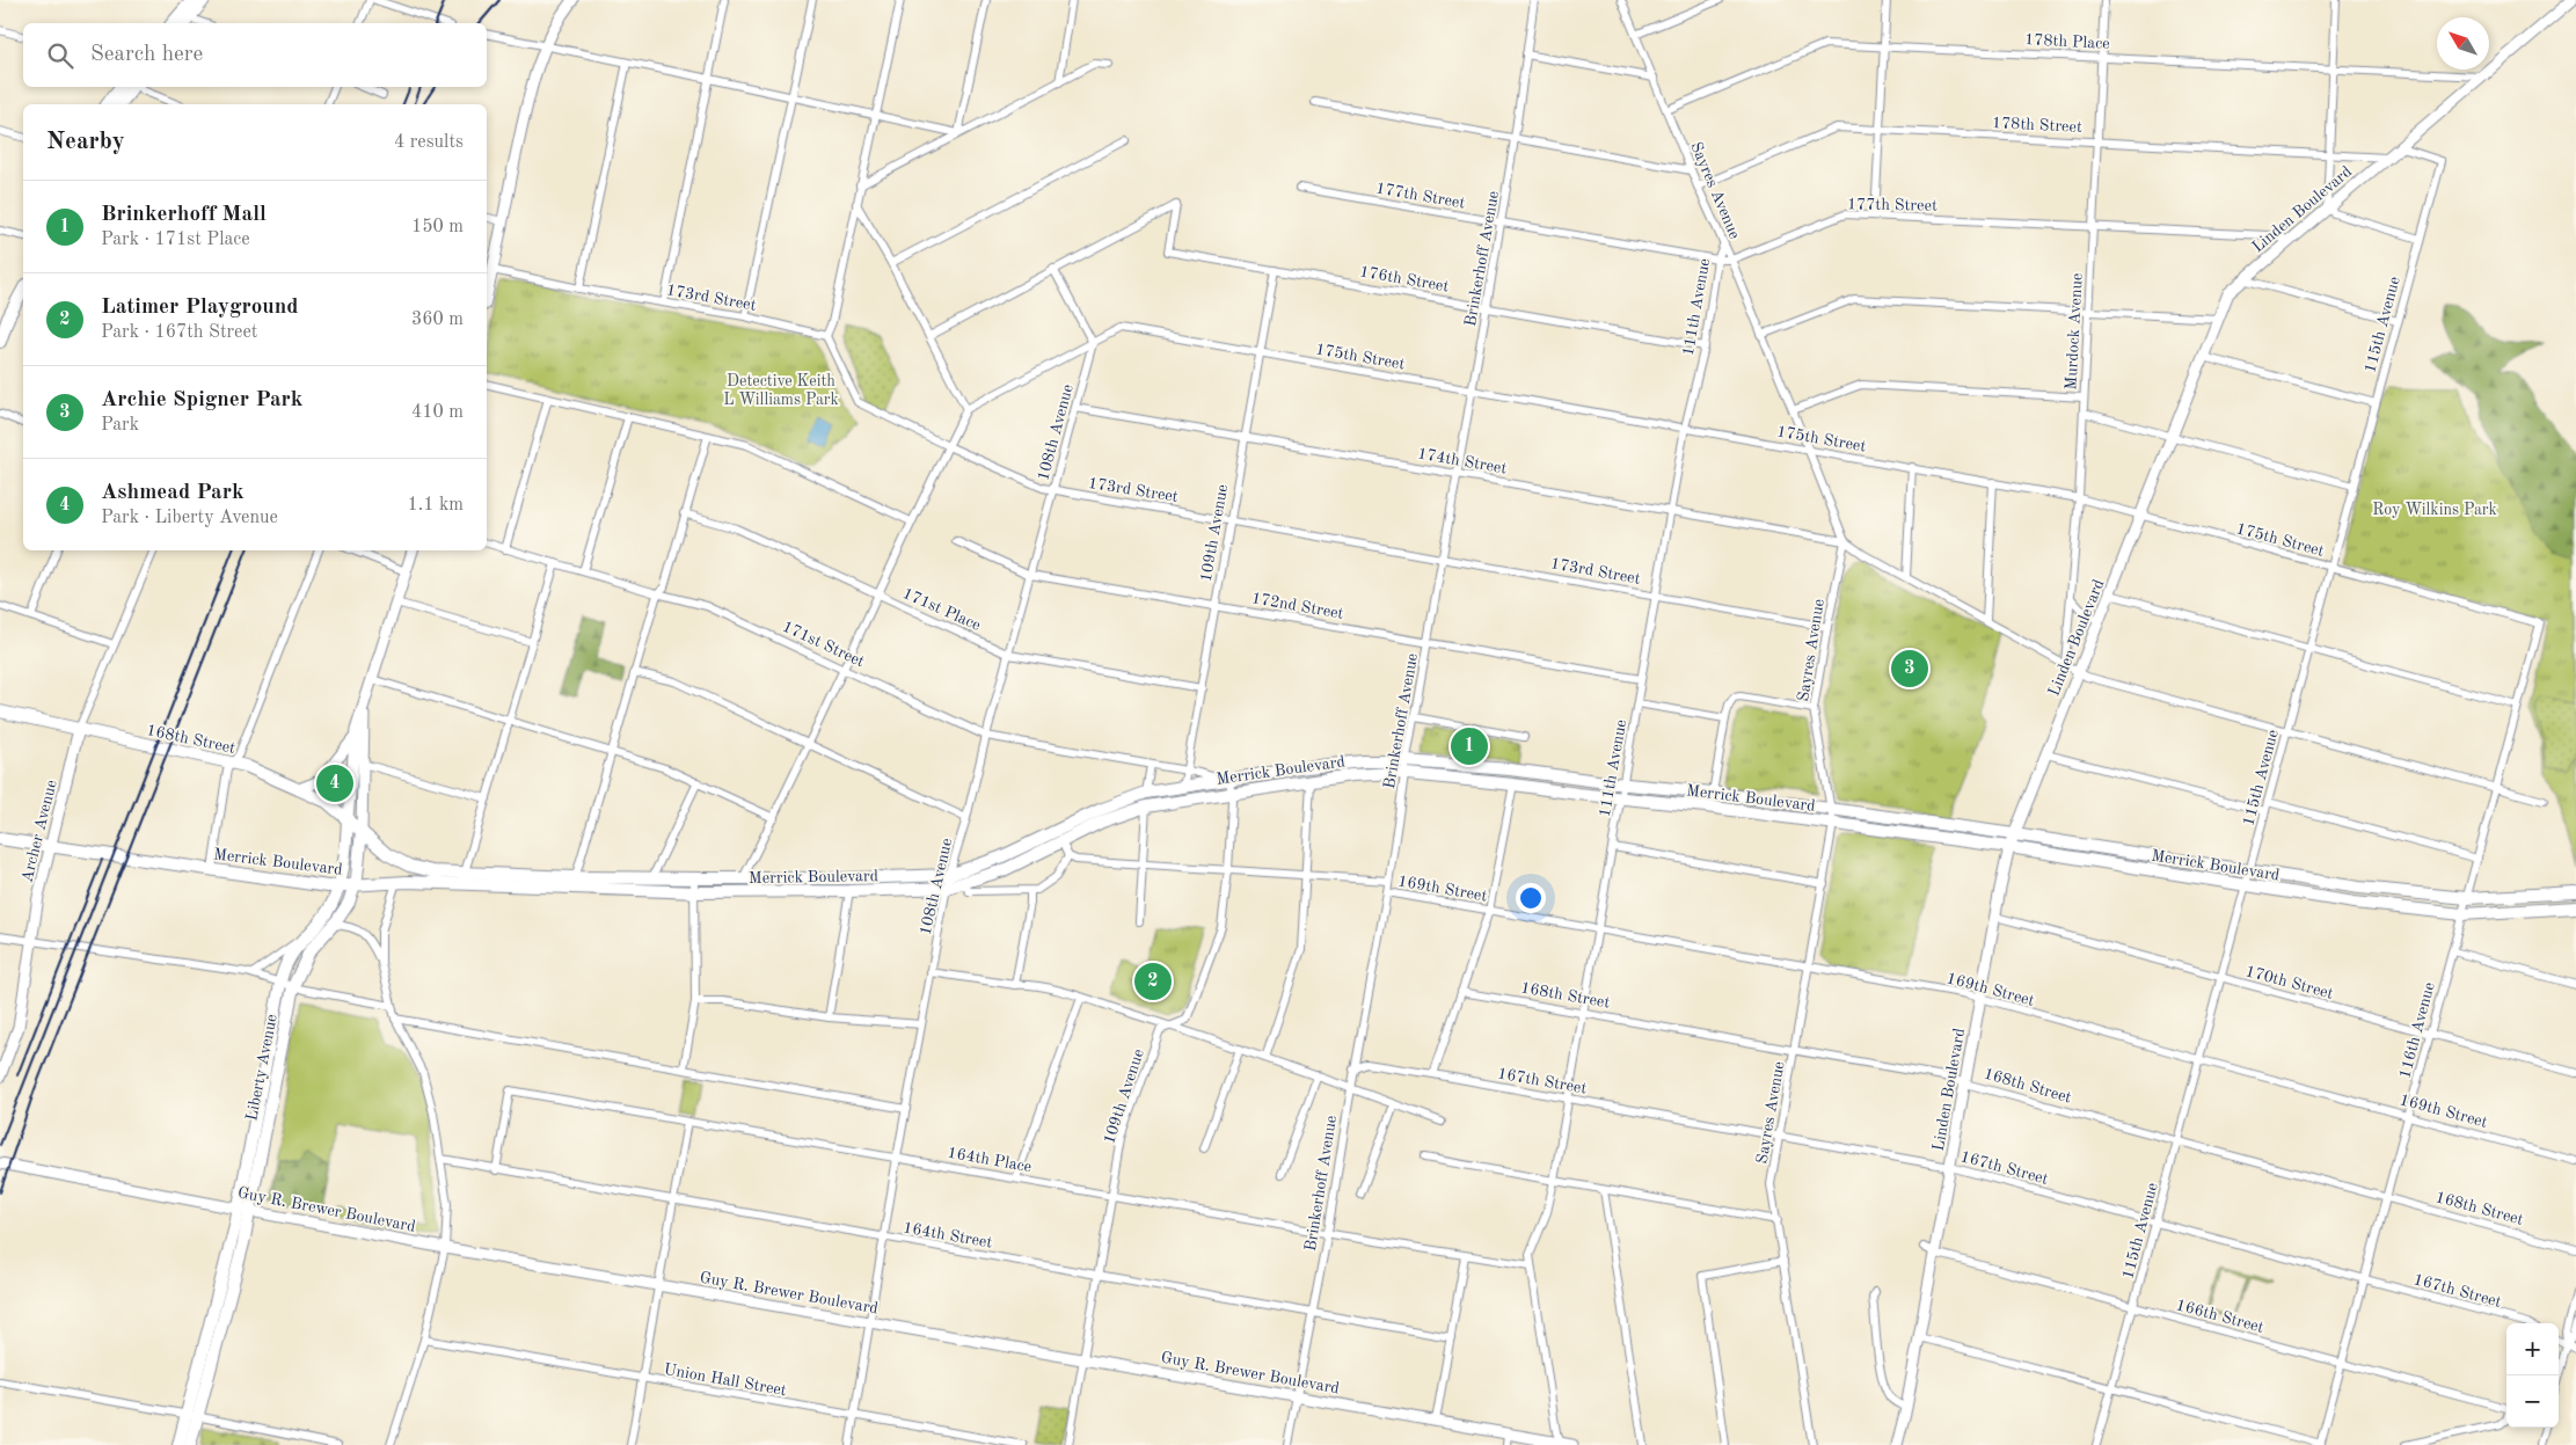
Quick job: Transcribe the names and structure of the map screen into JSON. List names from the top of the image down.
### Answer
{
  "streets": {
    "main road": [
      "Linden Boulevard",
      "168th Street",
      "Merrick Boulevard",
      "Archer Avenue",
      "Liberty Avenue",
      "Guy R. Brewer Boulevard"
    ],
    "street": [
      "178th Place",
      "178th Street",
      "Sayres Avenue",
      "177th Street",
      "Brinkerhoff Avenue",
      "176th Street",
      "173rd Street",
      "111th Avenue",
      "115th Avenue",
      "Murdock Avenue",
      "175th Street",
      "108th Avenue",
      "174th Street",
      "109th Avenue",
      "172nd Street",
      "171st Place",
      "171st Street",
      "169th Street",
      "170th Street",
      "116th Avenue",
      "167th Street",
      "164th Place",
      "164th Street",
      "166th Street",
      "Union Hall Street"
    ]
  },
  "crossings": [
    ["178th Place", "Sayres Avenue"],
    ["178th Place", "Linden Boulevard"],
    ["178th Place", "Murdock Avenue"],
    ["178th Street", "Sayres Avenue"],
    ["178th Street", "Linden Boulevard"],
    ["178th Street", "Murdock Avenue"],
    ["Sayres Avenue", "177th Street"],
    ["Sayres Avenue", "173rd Street"],
    ["Sayres Avenue", "111th Avenue"],
    ["Sayres Avenue", "175th Street"],
    ["Sayres Avenue", "174th Street"],
    ["Sayres Avenue", "168th Street"],
    ["Sayres Avenue", "Merrick Boulevard"],
    ["Sayres Avenue", "169th Street"],
    ["Sayres Avenue", "167th Street"],
    ["177th Street", "Linden Boulevard"],
    ["177th Street", "Brinkerhoff Avenue"],
    ["177th Street", "111th Avenue"],
    ["177th Street", "Murdock Avenue"],
    ["Linden Boulevard", "115th Avenue"],
    ["Linden Boulevard", "175th Street"],
    ["Linden Boulevard", "168th Street"],
    ["Linden Boulevard", "Merrick Boulevard"],
    ["Linden Boulevard", "169th Street"],
    ["Linden Boulevard", "170th Street"],
    ["Linden Boulevard", "167th Street"],
    ["Linden Boulevard", "166th Street"],
    ["Brinkerhoff Avenue", "176th Street"],
    ["Brinkerhoff Avenue", "173rd Street"],
    ["Brinkerhoff Avenue", "175th Street"],
    ["Brinkerhoff Avenue", "174th Street"],
    ["Brinkerhoff Avenue", "172nd Street"],
    ["Brinkerhoff Avenue", "Merrick Boulevard"],
    ["Brinkerhoff Avenue", "169th Street"],
    ["Brinkerhoff Avenue", "167th Street"],
    ["Brinkerhoff Avenue", "164th Place"],
    ["Brinkerhoff Avenue", "Guy R. Brewer Boulevard"],
    ["Brinkerhoff Avenue", "164th Street"],
    ["176th Street", "111th Avenue"],
    ["176th Street", "109th Avenue"],
    ["173rd Street", "111th Avenue"],
    ["173rd Street", "108th Avenue"],
    ["173rd Street", "109th Avenue"],
    ["111th Avenue", "175th Street"],
    ["111th Avenue", "174th Street"],
    ["111th Avenue", "172nd Street"],
    ["111th Avenue", "168th Street"],
    ["111th Avenue", "Merrick Boulevard"],
    ["111th Avenue", "169th Street"],
    ["111th Avenue", "167th Street"],
    ["111th Avenue", "164th Place"],
    ["111th Avenue", "Guy R. Brewer Boulevard"],
    ["115th Avenue", "175th Street"],
    ["115th Avenue", "168th Street"],
    ["115th Avenue", "Merrick Boulevard"],
    ["115th Avenue", "169th Street"],
    ["115th Avenue", "170th Street"],
    ["115th Avenue", "167th Street"],
    ["115th Avenue", "166th Street"],
    ["Murdock Avenue", "175th Street"],
    ["175th Street", "108th Avenue"],
    ["175th Street", "109th Avenue"],
    ["175th Street", "116th Avenue"],
    ["108th Avenue", "174th Street"],
    ["108th Avenue", "172nd Street"],
    ["108th Avenue", "171st Place"],
    ["108th Avenue", "171st Street"],
    ["108th Avenue", "Merrick Boulevard"],
    ["108th Avenue", "164th Place"],
    ["108th Avenue", "Guy R. Brewer Boulevard"],
    ["108th Avenue", "164th Street"],
    ["108th Avenue", "Union Hall Street"],
    ["174th Street", "109th Avenue"],
    ["109th Avenue", "172nd Street"],
    ["109th Avenue", "171st Place"],
    ["109th Avenue", "171st Street"],
    ["109th Avenue", "Merrick Boulevard"],
    ["109th Avenue", "164th Place"],
    ["109th Avenue", "Guy R. Brewer Boulevard"],
    ["109th Avenue", "164th Street"],
    ["171st Street", "Merrick Boulevard"],
    ["168th Street", "Merrick Boulevard"],
    ["168th Street", "Archer Avenue"],
    ["168th Street", "116th Avenue"],
    ["168th Street", "Liberty Avenue"],
    ["Merrick Boulevard", "Archer Avenue"],
    ["Merrick Boulevard", "116th Avenue"],
    ["Merrick Boulevard", "Liberty Avenue"],
    ["169th Street", "116th Avenue"],
    ["170th Street", "116th Avenue"],
    ["116th Avenue", "167th Street"],
    ["116th Avenue", "166th Street"],
    ["Liberty Avenue", "Guy R. Brewer Boulevard"],
    ["164th Place", "164th Street"]
  ],
  "parks": ["Detective Keith L Williams Park", "Roy Wilkins Park"],
  "north": "top left",
  "page": {
    "search": "Search here",
    "heading": ["Nearby", "4 results"],
    "list": [
      {
        "mark": "1",
        "name": "Brinkerhoff Mall",
        "note": "Park · 171st Place",
        "value": "150 m"
      },
      {
        "mark": "2",
        "name": "Latimer Playground",
        "note": "Park · 167th Street",
        "value": "360 m"
      },
      {
        "mark": "3",
        "name": "Archie Spigner Park",
        "note": "Park",
        "value": "410 m"
      },
      {
        "mark": "4",
        "name": "Ashmead Park",
        "note": "Park · Liberty Avenue",
        "value": "1.1 km"
      }
    ],
    "pins": [
      "3",
      "1",
      "4",
      "2"
    ],
    "map_buttons": ["+", "−"]
  }
}
